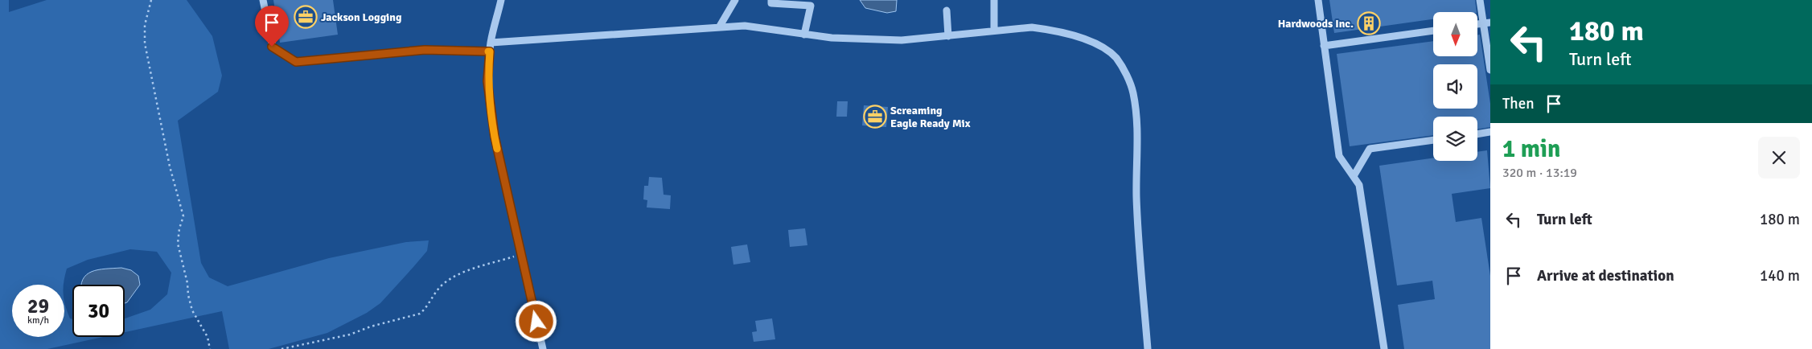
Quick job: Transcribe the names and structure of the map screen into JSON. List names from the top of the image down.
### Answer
{
  "places": {
    "office": ["Jackson Logging", "Screaming Eagle Ready Mix"],
    "building": ["Hardwoods Inc."]
  },
  "north": "bottom",
  "page": {
    "turn": ["180 m", "Turn left"],
    "then": "Then",
    "heading": ["1 min", "320 m · 13:19"],
    "list": [
      {
        "name": "Turn left",
        "value": "180 m"
      },
      {
        "name": "Arrive at destination",
        "value": "140 m"
      }
    ],
    "speed": "29 km/h",
    "limit": "30"
  }
}
